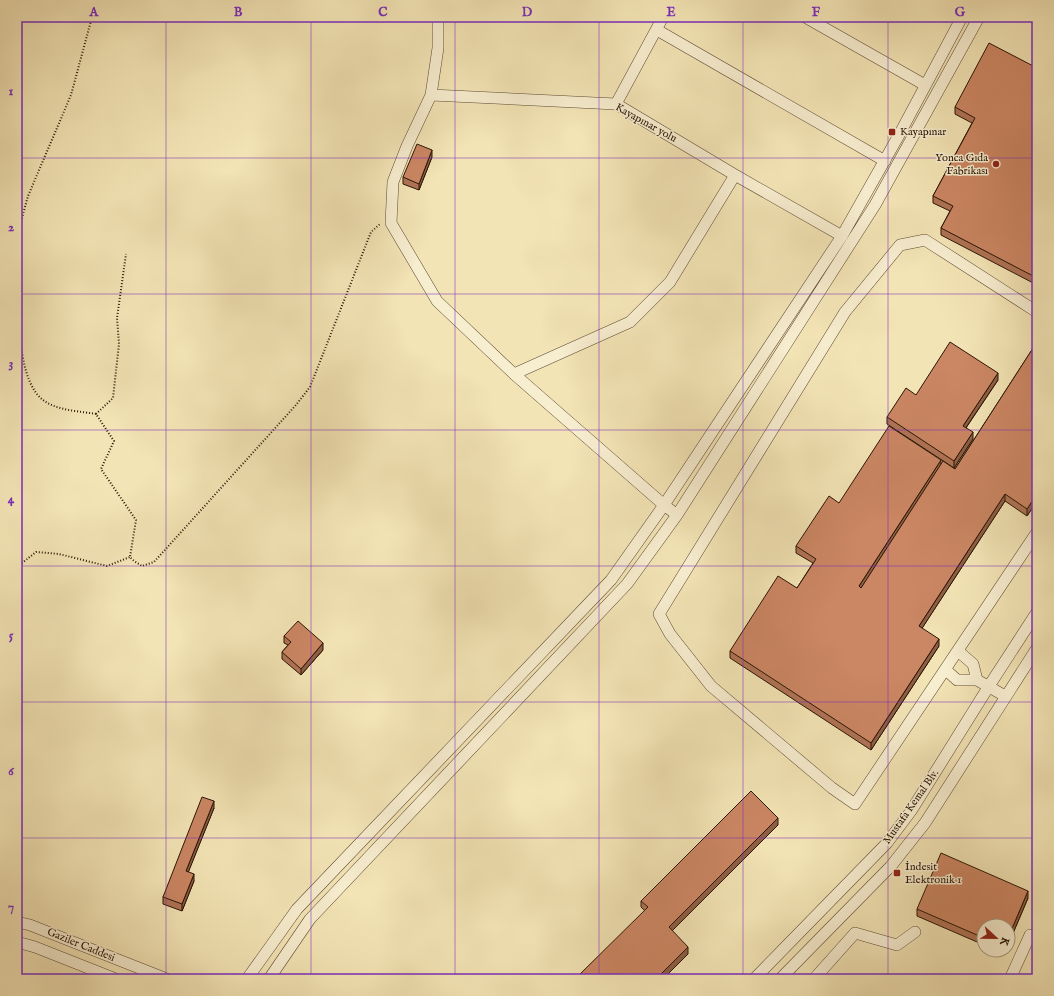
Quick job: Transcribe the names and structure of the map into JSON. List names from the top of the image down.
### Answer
{
  "streets": {
    "street": ["Kayapınar yolu", "Mustafa Kemal Blv.", "Gaziler Caddesi"]
  },
  "places": {
    "transit": ["Kayapınar", "İndesit Elektronik 1"],
    "other": ["Yonca Gıda Fabrikası"]
  },
  "north": "right",
  "grid": {
    "columns": [
      "A",
      "B",
      "C",
      "D",
      "E",
      "F",
      "G"
    ],
    "rows": [
      "1",
      "2",
      "3",
      "4",
      "5",
      "6",
      "7"
    ]
  }
}
